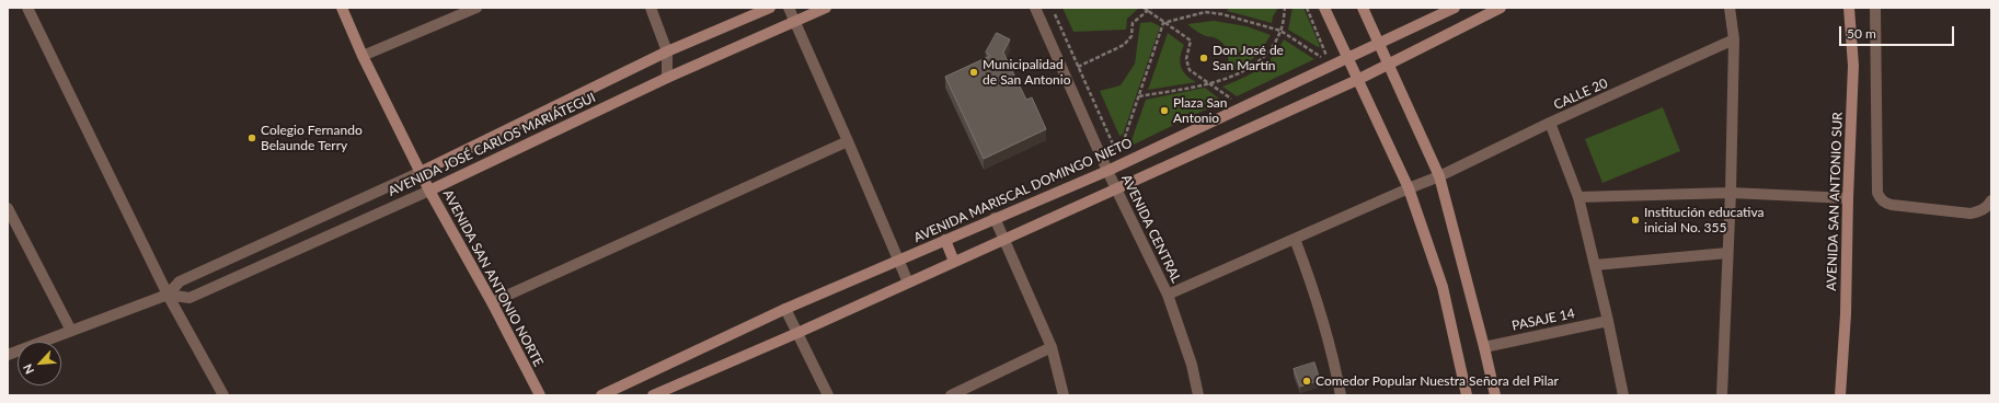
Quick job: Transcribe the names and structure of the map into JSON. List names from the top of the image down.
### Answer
{
  "streets": {
    "street": [
      "CALLE 20",
      "AVENIDA JOSÉ CARLOS MARIÁTEGUI",
      "AVENIDA MARISCAL DOMINGO NIETO",
      "AVENIDA SAN ANTONIO SUR",
      "AVENIDA CENTRAL",
      "AVENIDA SAN ANTONIO NORTE",
      "PASAJE 14"
    ]
  },
  "crossings": [
    ["CALLE 20", "AVENIDA CENTRAL"],
    ["AVENIDA JOSÉ CARLOS MARIÁTEGUI", "AVENIDA SAN ANTONIO NORTE"],
    ["AVENIDA MARISCAL DOMINGO NIETO", "AVENIDA CENTRAL"]
  ],
  "places": [
    "Don José de San Martín",
    "Municipalidad de San Antonio",
    "Plaza San Antonio",
    "Colegio Fernando Belaunde Terry",
    "Institución educativa inicial No. 355",
    "Comedor Popular Nuestra Señora del Pilar"
  ],
  "scale_bar": "50 m",
  "north": "bottom left"
}
